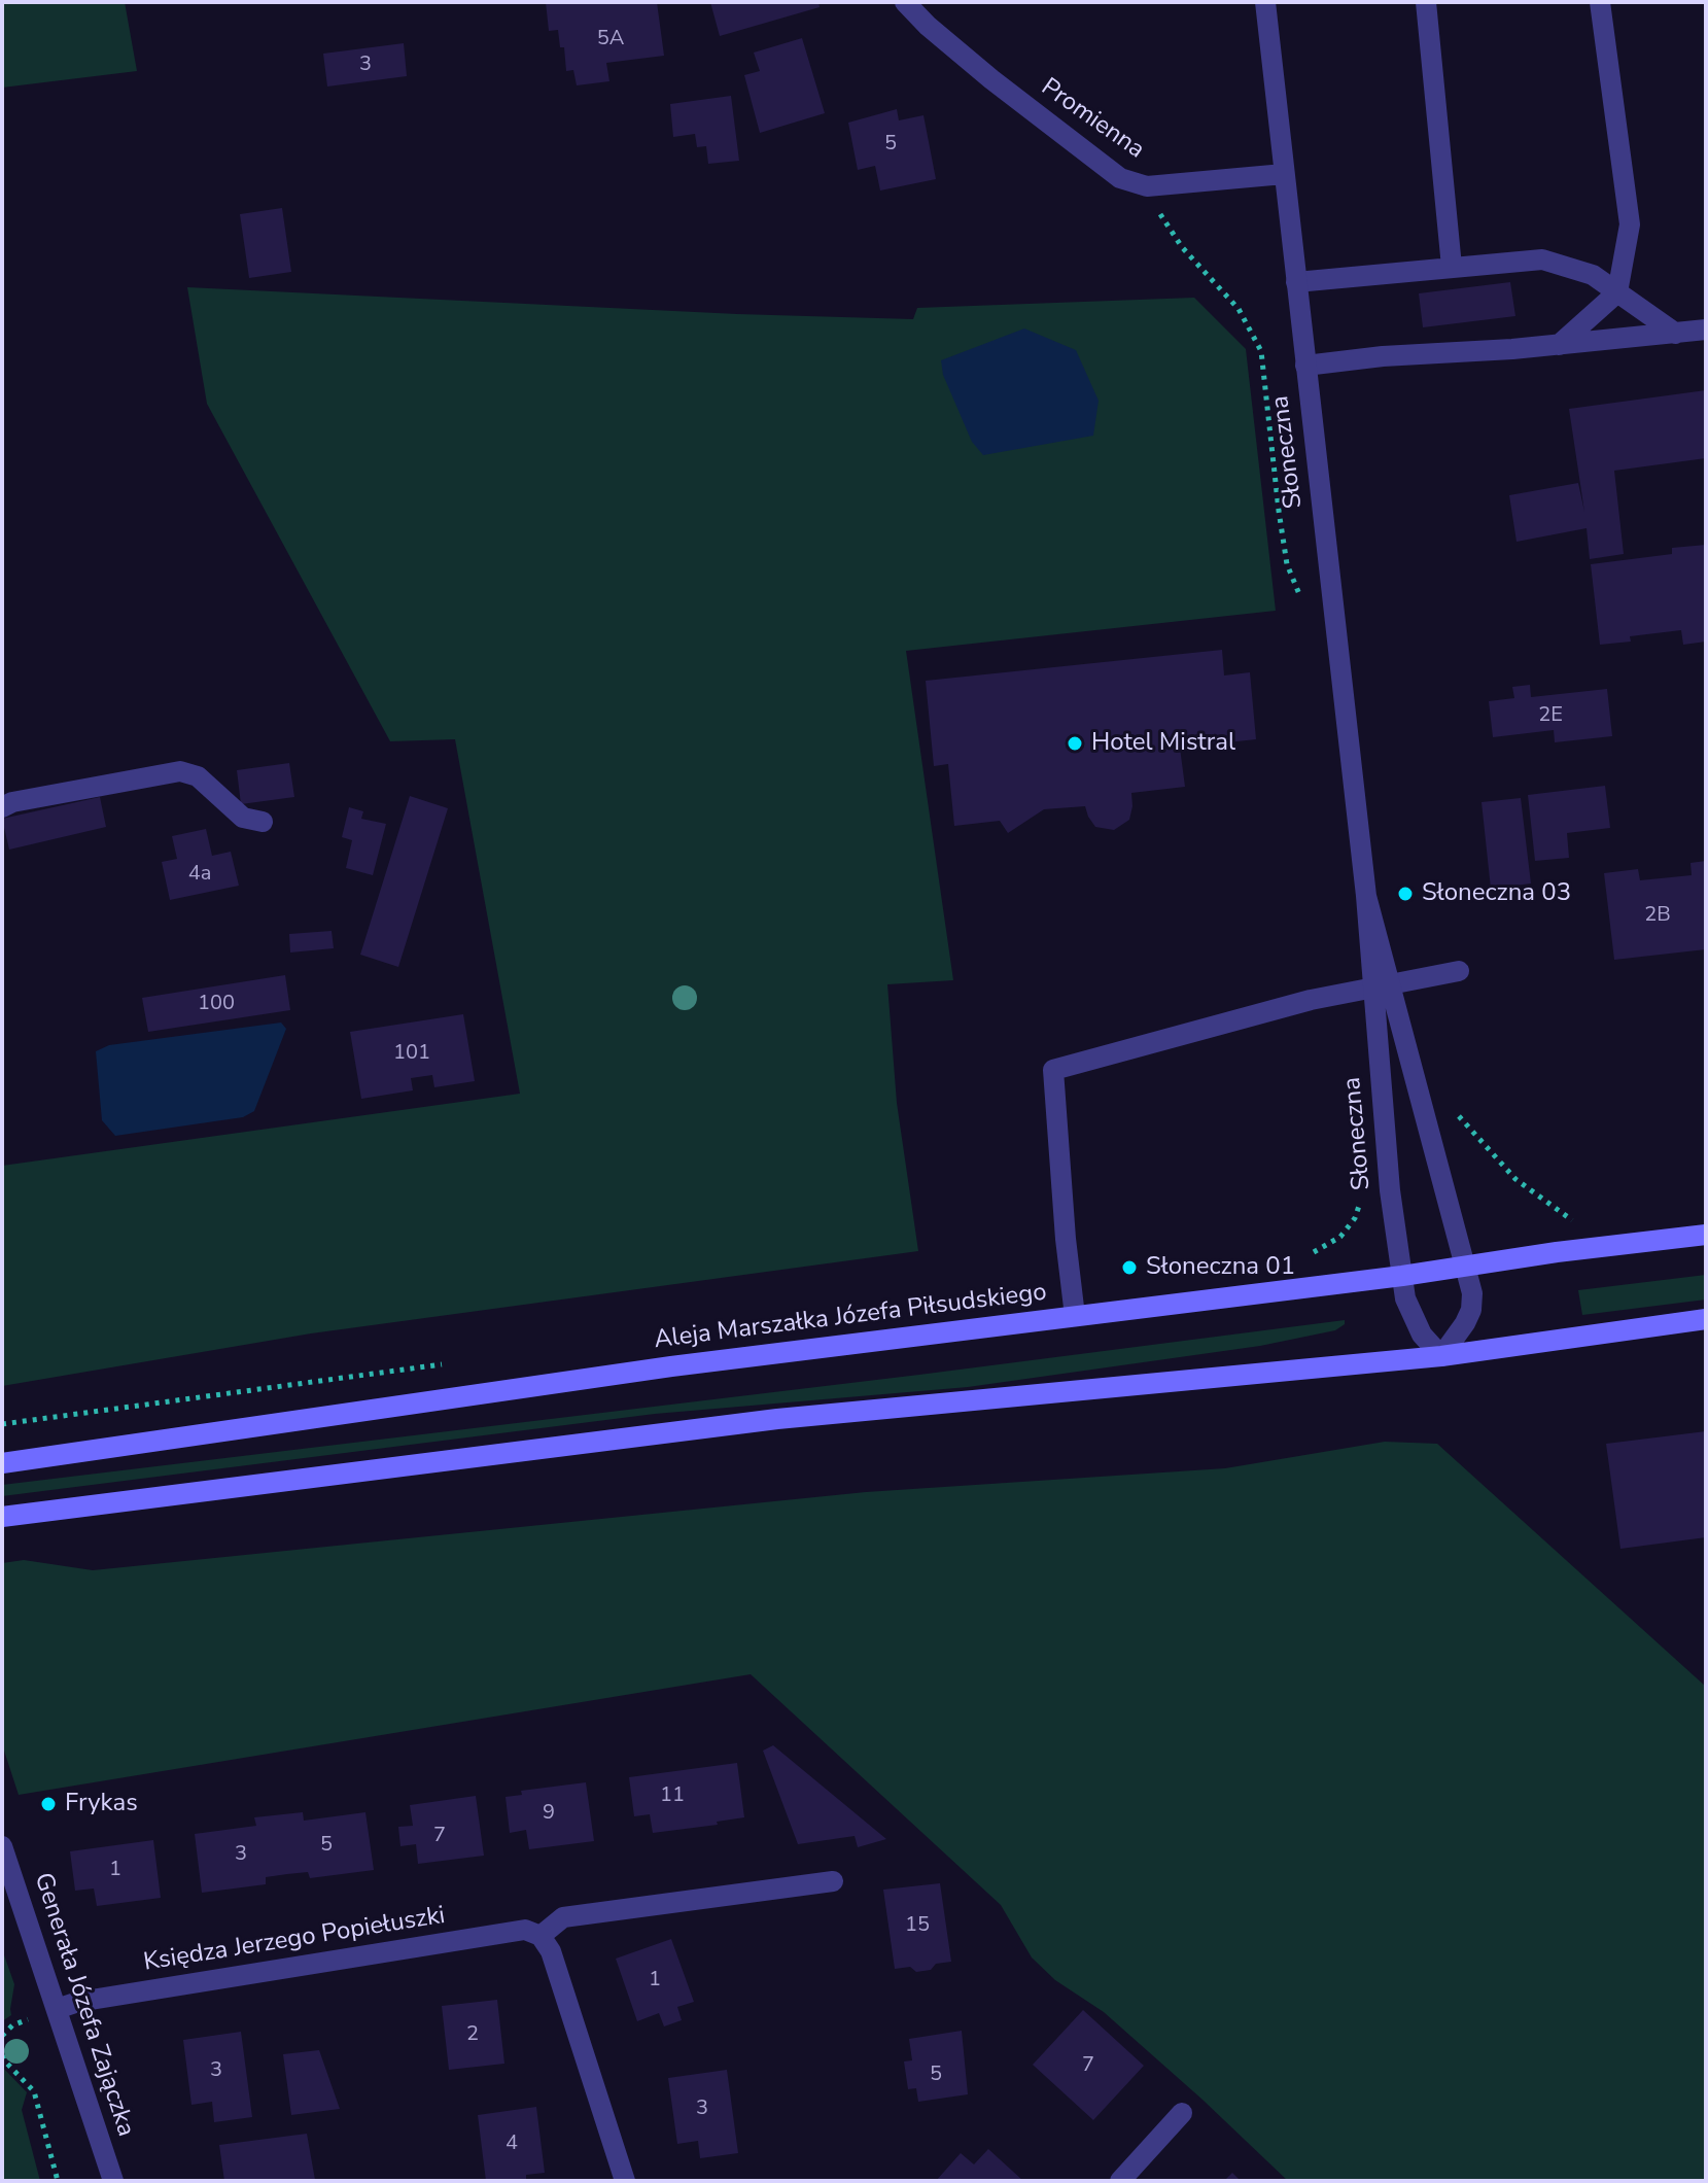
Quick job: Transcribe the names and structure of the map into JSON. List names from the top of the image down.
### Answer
{
  "streets": {
    "main road": ["Aleja Marszałka Józefa Piłsudskiego"],
    "street": [
      "Promienna",
      "Słoneczna",
      "Księdza Jerzego Popiełuszki",
      "Generała Józefa Zajączka"
    ]
  },
  "crossings": [
    ["Promienna", "Słoneczna"],
    ["Słoneczna", "Aleja Marszałka Józefa Piłsudskiego"],
    ["Księdza Jerzego Popiełuszki", "Generała Józefa Zajączka"]
  ],
  "places": [
    "Hotel Mistral",
    "Słoneczna 03",
    "Słoneczna 01",
    "Frykas"
  ],
  "house_numbers": [
    "5A",
    "3",
    "5",
    "2E",
    "4a",
    "2B",
    "100",
    "101",
    "11",
    "9",
    "7",
    "5",
    "3",
    "1",
    "15",
    "1",
    "2",
    "7",
    "3",
    "5",
    "3",
    "4"
  ]
}
